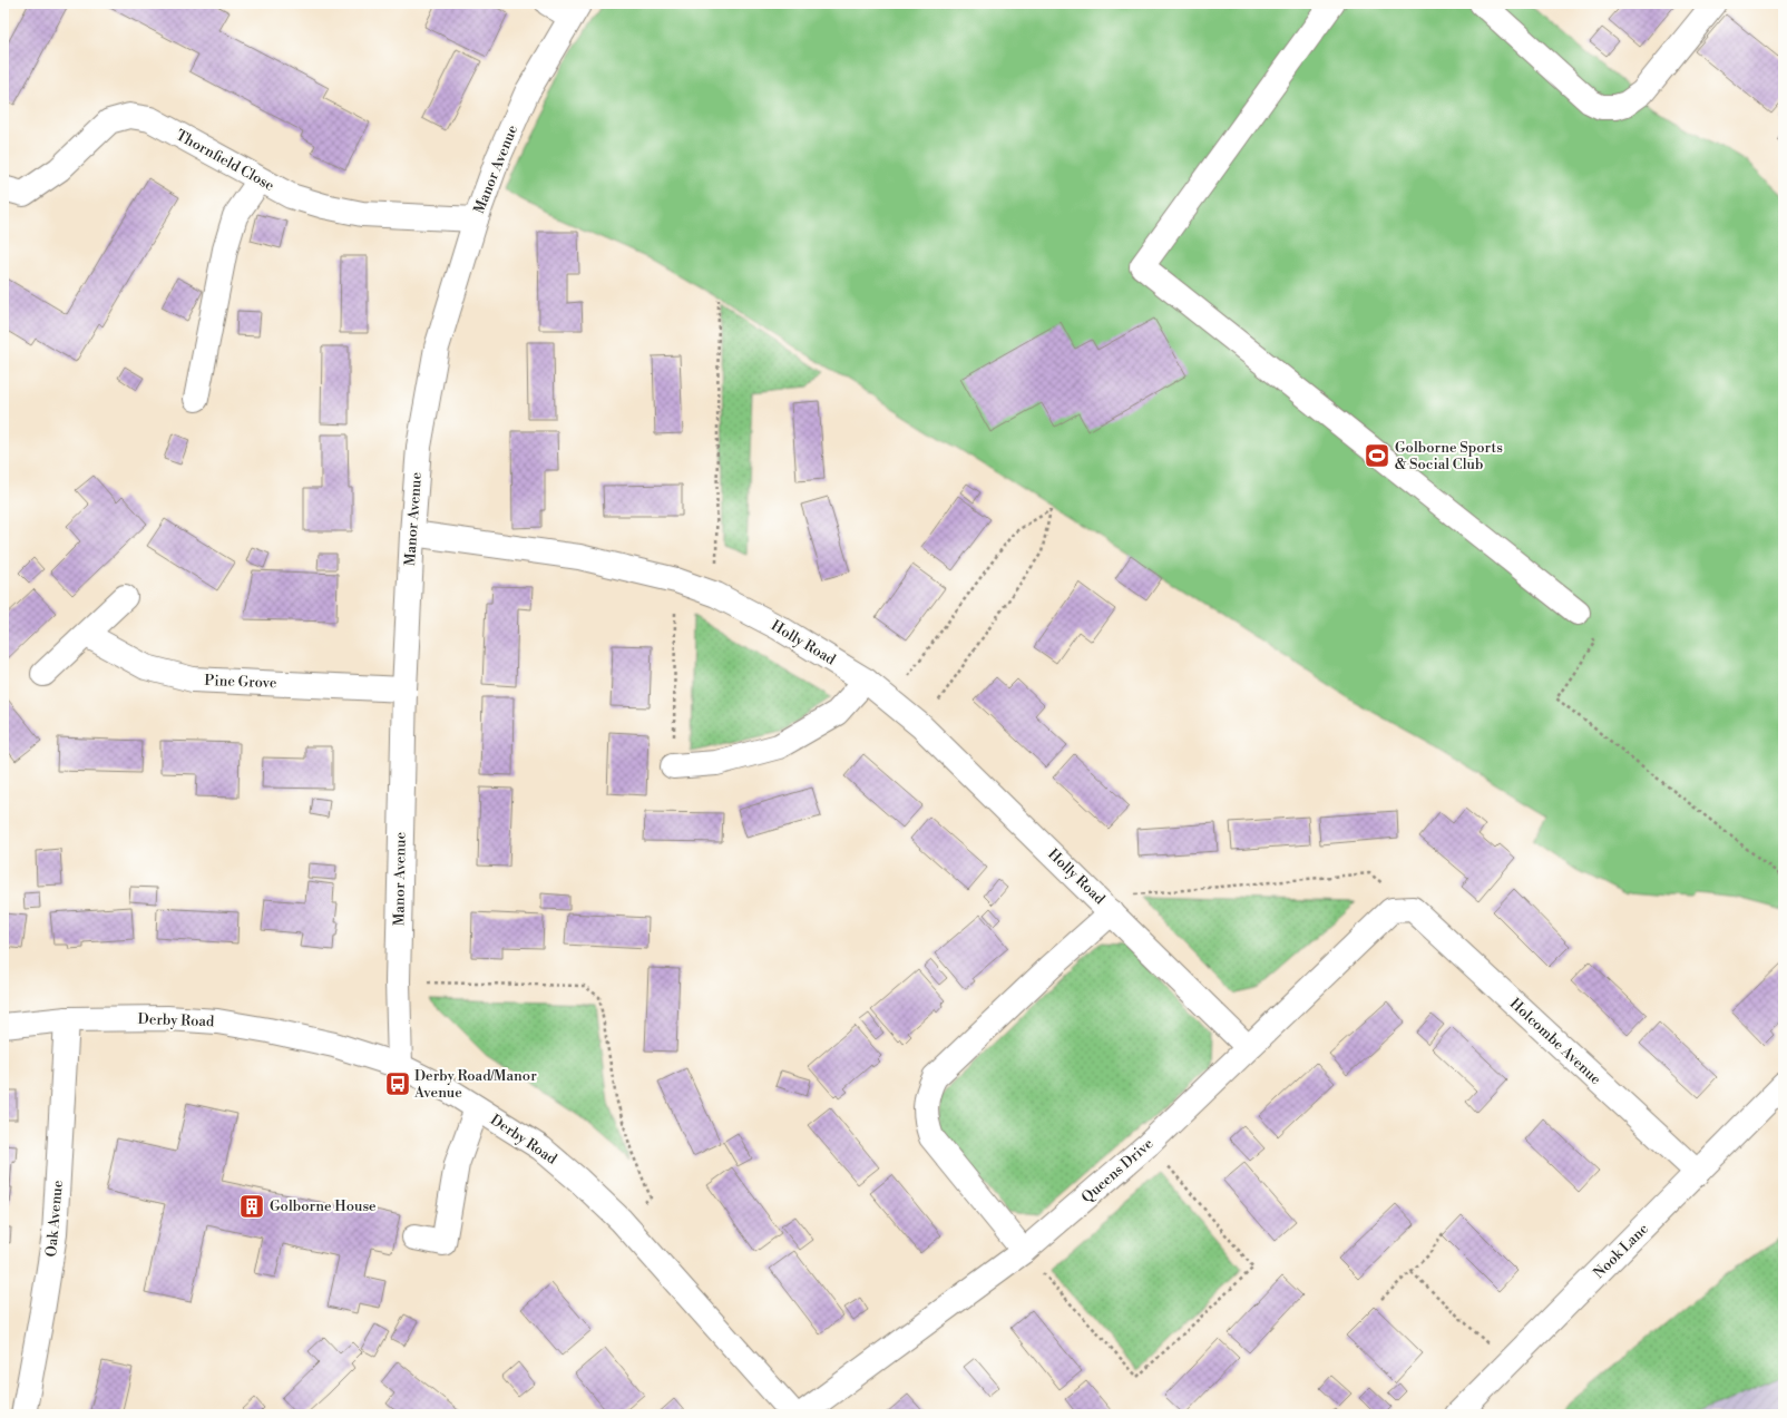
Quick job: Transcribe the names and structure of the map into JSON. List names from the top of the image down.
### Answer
{
  "streets": {
    "street": [
      "Thornfield Close",
      "Manor Avenue",
      "Holly Road",
      "Pine Grove",
      "Derby Road",
      "Holcombe Avenue",
      "Queens Drive",
      "Oak Avenue",
      "Nook Lane"
    ]
  },
  "crossings": [
    ["Thornfield Close", "Manor Avenue"],
    ["Manor Avenue", "Holly Road"],
    ["Manor Avenue", "Pine Grove"],
    ["Manor Avenue", "Derby Road"],
    ["Holly Road", "Holcombe Avenue"],
    ["Holly Road", "Queens Drive"],
    ["Derby Road", "Oak Avenue"],
    ["Holcombe Avenue", "Queens Drive"],
    ["Holcombe Avenue", "Nook Lane"]
  ],
  "places": {
    "sports": ["Golborne Sports & Social Club"],
    "bus stop": ["Derby Road/Manor Avenue"],
    "building": ["Golborne House"]
  }
}
